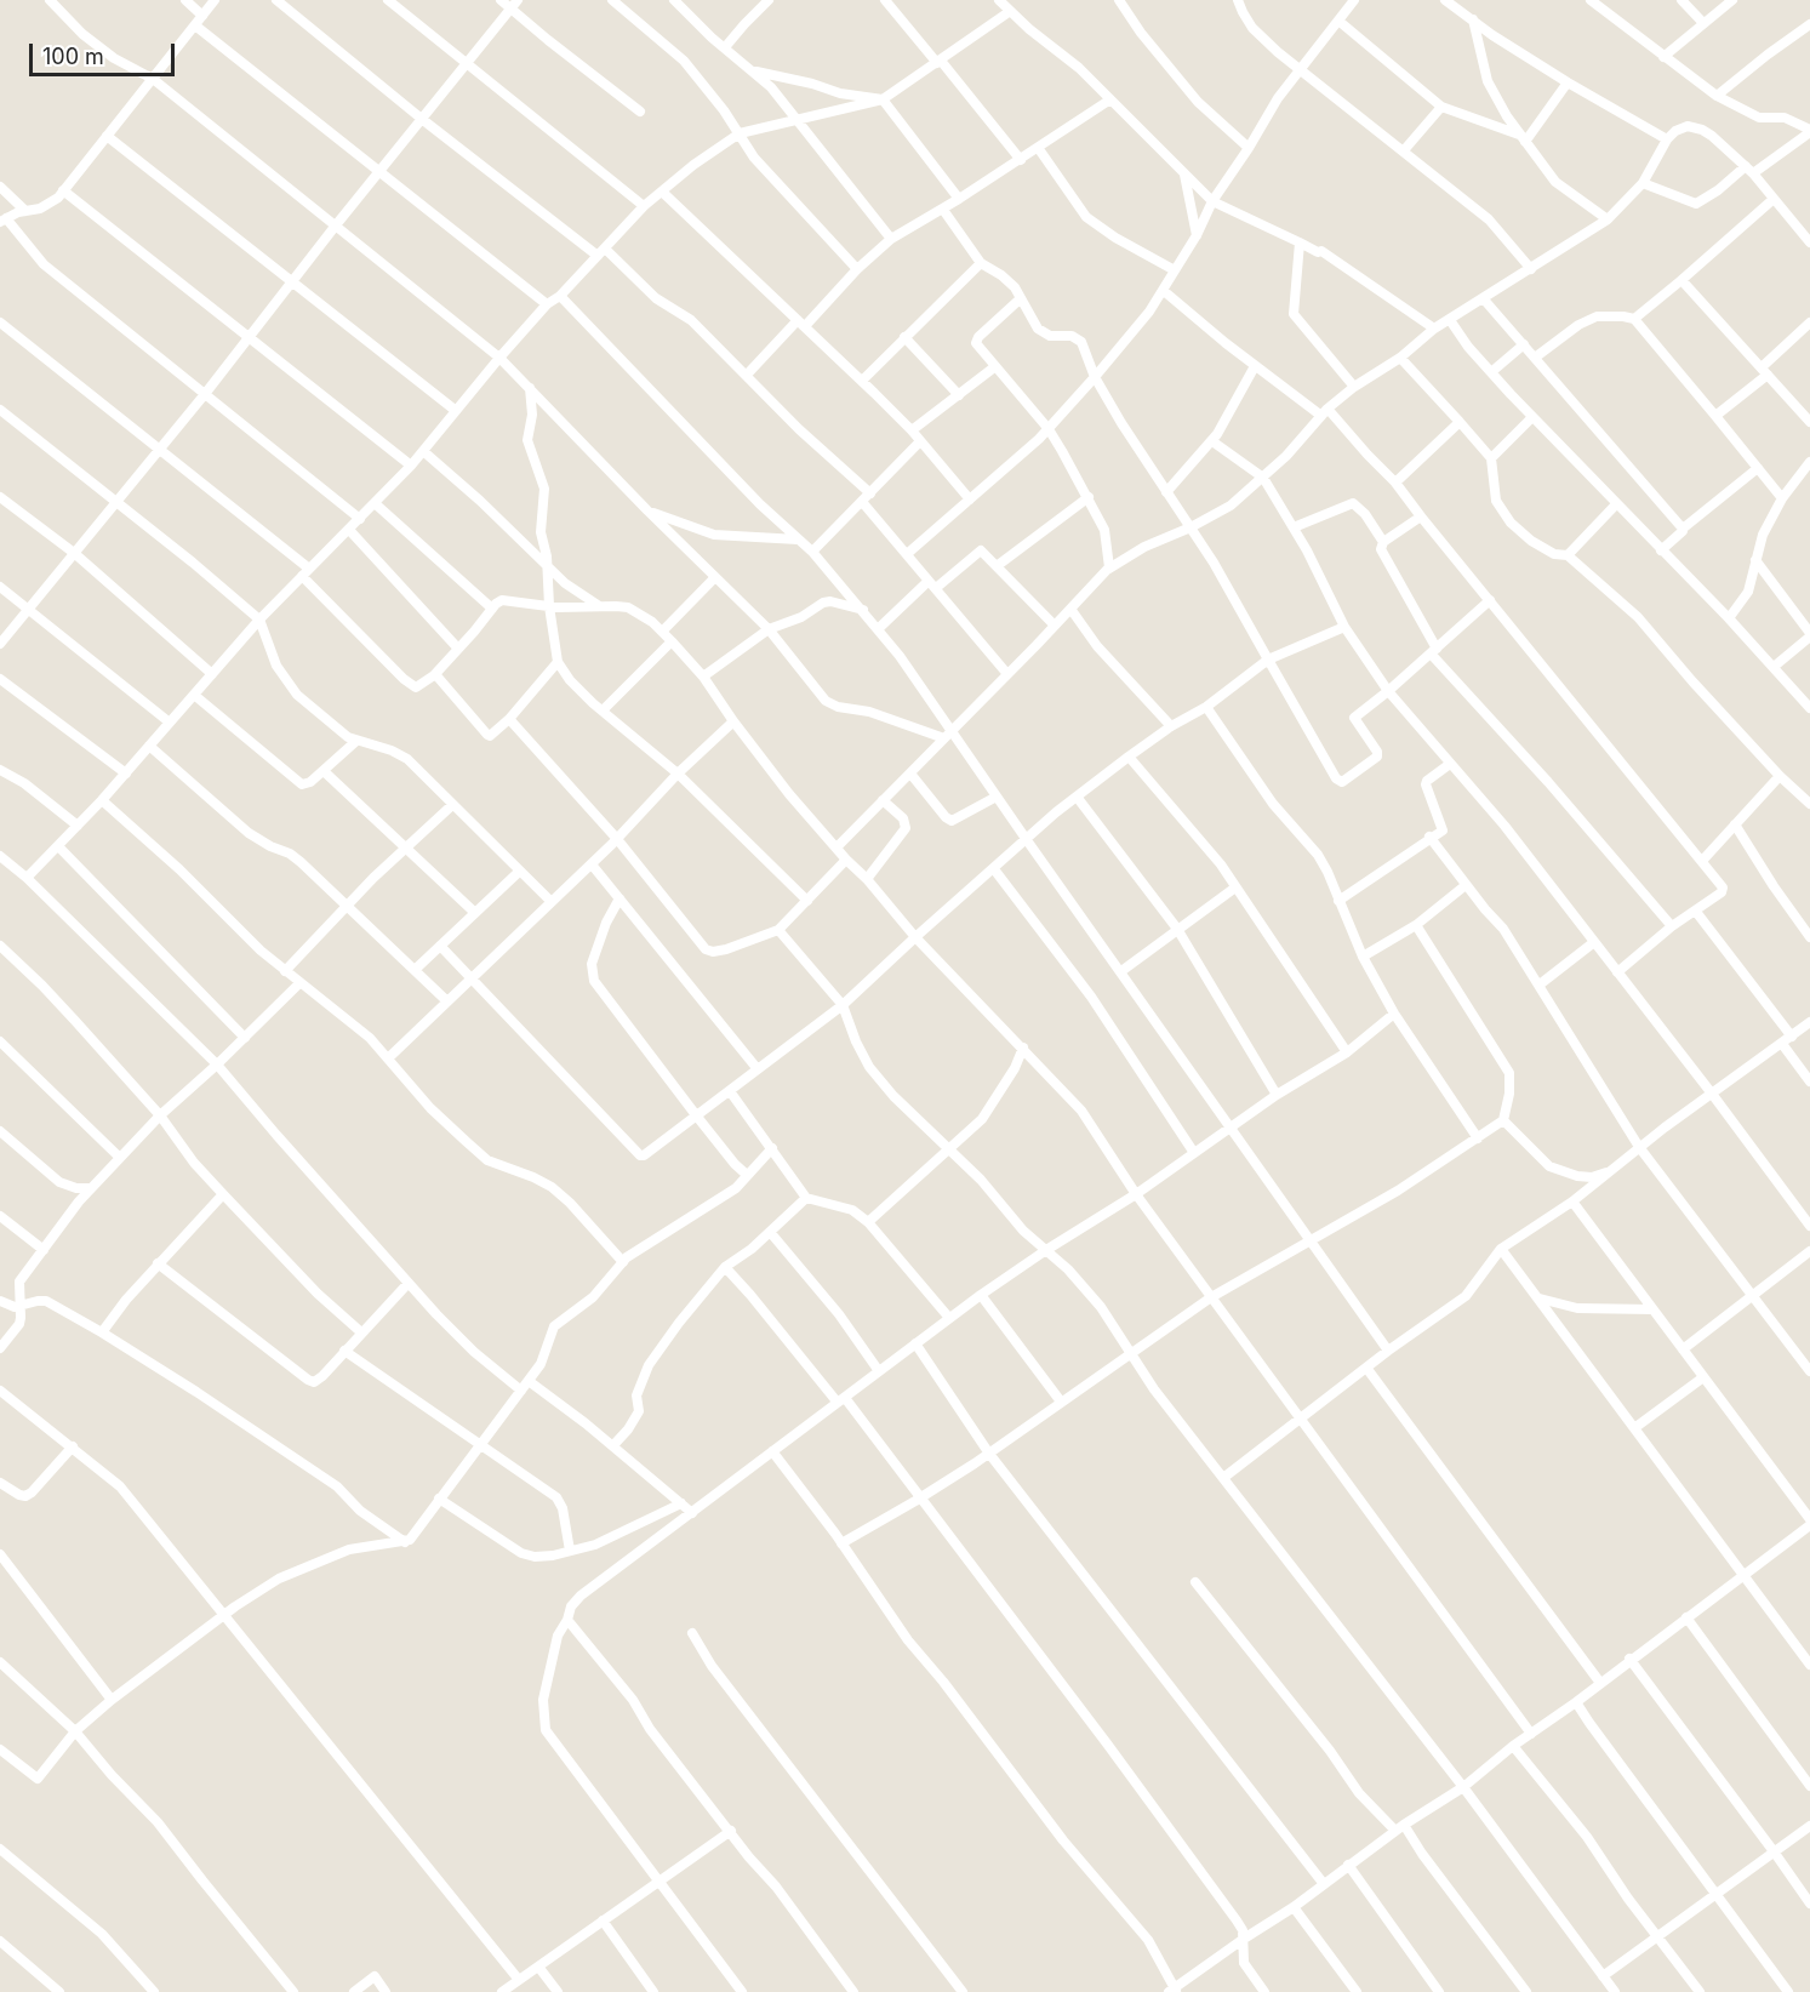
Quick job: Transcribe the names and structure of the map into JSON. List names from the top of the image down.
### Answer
{
  "scale_bar": "100 m"
}
